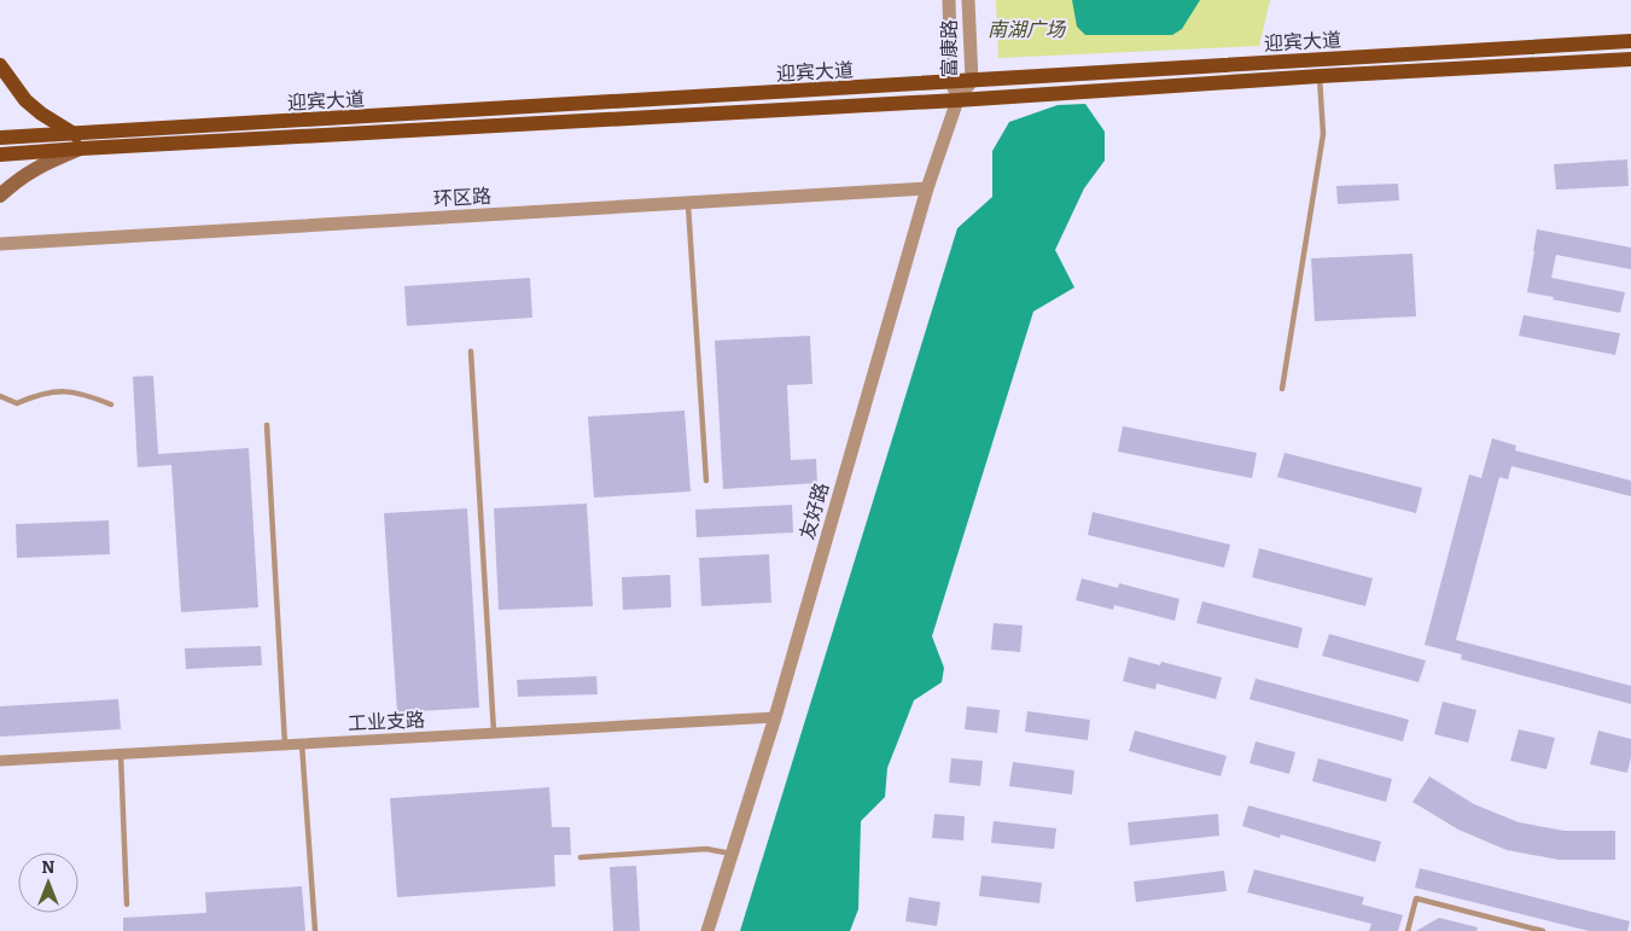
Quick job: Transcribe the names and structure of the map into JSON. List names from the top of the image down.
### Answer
{
  "streets": {
    "main road": ["迎宾大道"],
    "street": [
      "富康路",
      "环区路",
      "友好路",
      "工业支路"
    ]
  },
  "crossings": [
    ["迎宾大道", "富康路"],
    ["迎宾大道", "友好路"],
    ["富康路", "友好路"],
    ["环区路", "友好路"],
    ["友好路", "工业支路"]
  ],
  "parks": ["南湖广场"],
  "north": "top"
}
